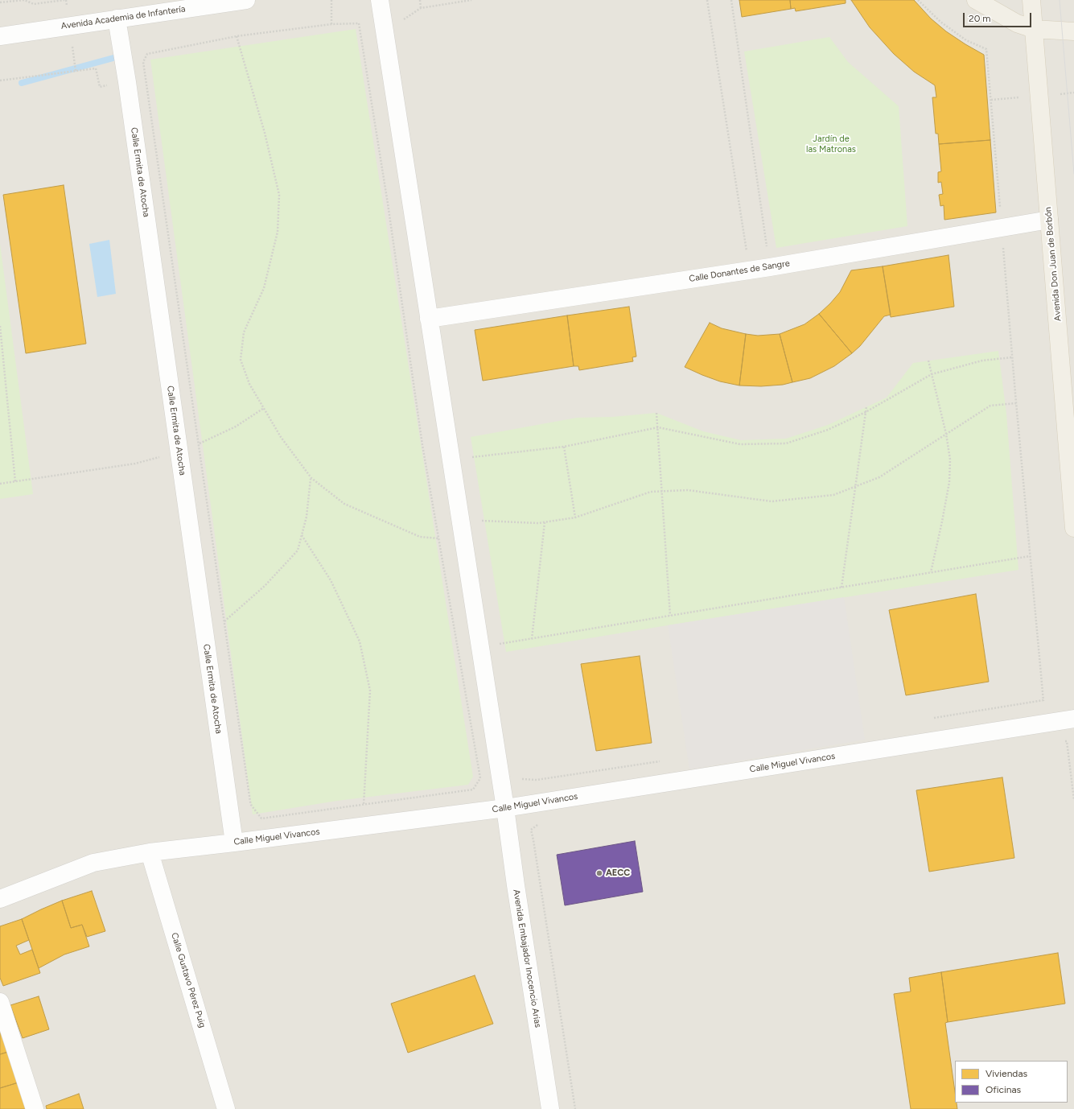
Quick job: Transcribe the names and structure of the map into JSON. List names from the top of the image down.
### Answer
{
  "streets": {
    "main road": ["Avenida Don Juan de Borbón"],
    "street": [
      "Avenida Academia de Infantería",
      "Calle Ermita de Atocha",
      "Calle Donantes de Sangre",
      "Calle Miguel Vivancos",
      "Avenida Embajador Inocencio Arias",
      "Calle Gustavo Pérez Puig"
    ]
  },
  "crossings": [
    ["Avenida Academia de Infantería", "Calle Ermita de Atocha"],
    ["Calle Ermita de Atocha", "Calle Miguel Vivancos"],
    ["Avenida Don Juan de Borbón", "Calle Donantes de Sangre"],
    ["Calle Donantes de Sangre", "Avenida Embajador Inocencio Arias"],
    ["Calle Miguel Vivancos", "Avenida Embajador Inocencio Arias"],
    ["Calle Miguel Vivancos", "Calle Gustavo Pérez Puig"]
  ],
  "parks": ["Jardín de las Matronas"],
  "places": ["AECC"],
  "legend": ["Viviendas", "Oficinas"],
  "scale_bar": "20 m"
}
